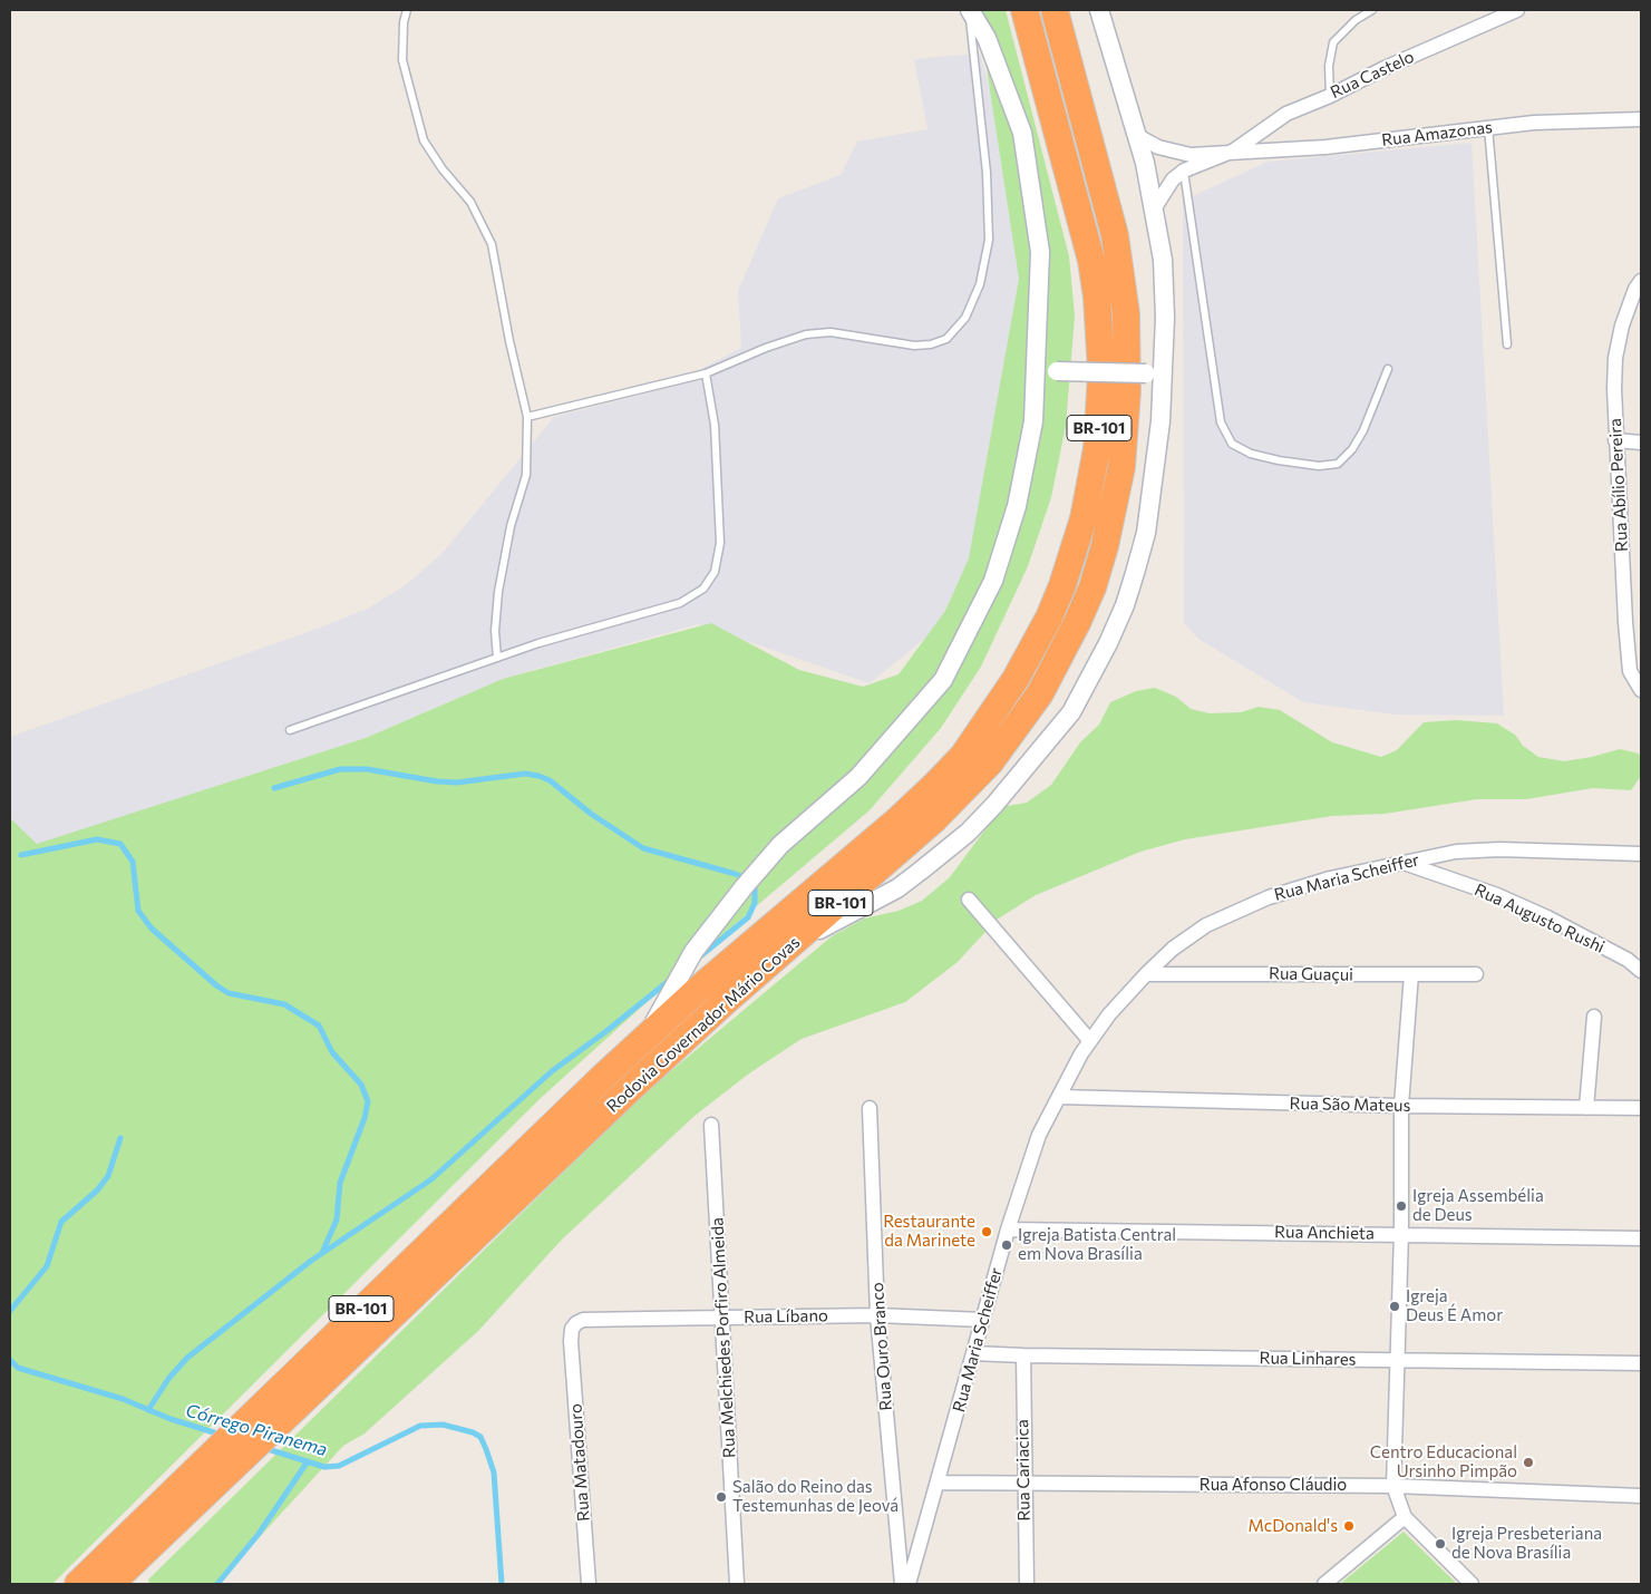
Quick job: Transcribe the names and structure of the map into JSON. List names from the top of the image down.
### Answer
{
  "streets": {
    "highway": ["BR-101", "Rodovia Governador Mário Covas"],
    "street": [
      "Rua Castelo",
      "Rua Amazonas",
      "Rua Abílio Pereira",
      "Rua Maria Scheiffer",
      "Rua Augusto Rushi",
      "Rua Guaçui",
      "Rua São Mateus",
      "Rua Anchieta",
      "Rua Líbano",
      "Rua Melchiedes Porfiro Almeida",
      "Rua Ouro Branco",
      "Rua Linhares",
      "Rua Matadouro",
      "Rua Cariacica",
      "Rua Afonso Cláudio"
    ]
  },
  "crossings": [
    ["Rua Castelo", "Rua Amazonas"],
    ["Rua Maria Scheiffer", "Rua Augusto Rushi"],
    ["Rua Maria Scheiffer", "Rua Guaçui"],
    ["Rua Maria Scheiffer", "Rua São Mateus"],
    ["Rua Maria Scheiffer", "Rua Anchieta"],
    ["Rua Maria Scheiffer", "Rua Líbano"],
    ["Rua Maria Scheiffer", "Rua Linhares"],
    ["Rua Maria Scheiffer", "Rua Afonso Cláudio"],
    ["Rua Líbano", "Rua Melchiedes Porfiro Almeida"],
    ["Rua Líbano", "Rua Ouro Branco"],
    ["Rua Líbano", "Rua Matadouro"],
    ["Rua Linhares", "Rua Cariacica"],
    ["Rua Cariacica", "Rua Afonso Cláudio"]
  ],
  "water": ["Córrego Piranema"],
  "places": [
    "Igreja Assembélia de Deus",
    "Restaurante da Marinete",
    "Igreja Batista Central em Nova Brasília",
    "Igreja Deus É Amor",
    "Centro Educacional Ursinho Pimpão",
    "Salão do Reino das Testemunhas de Jeová",
    "McDonald's",
    "Igreja Presbeteriana de Nova Brasília"
  ]
}
